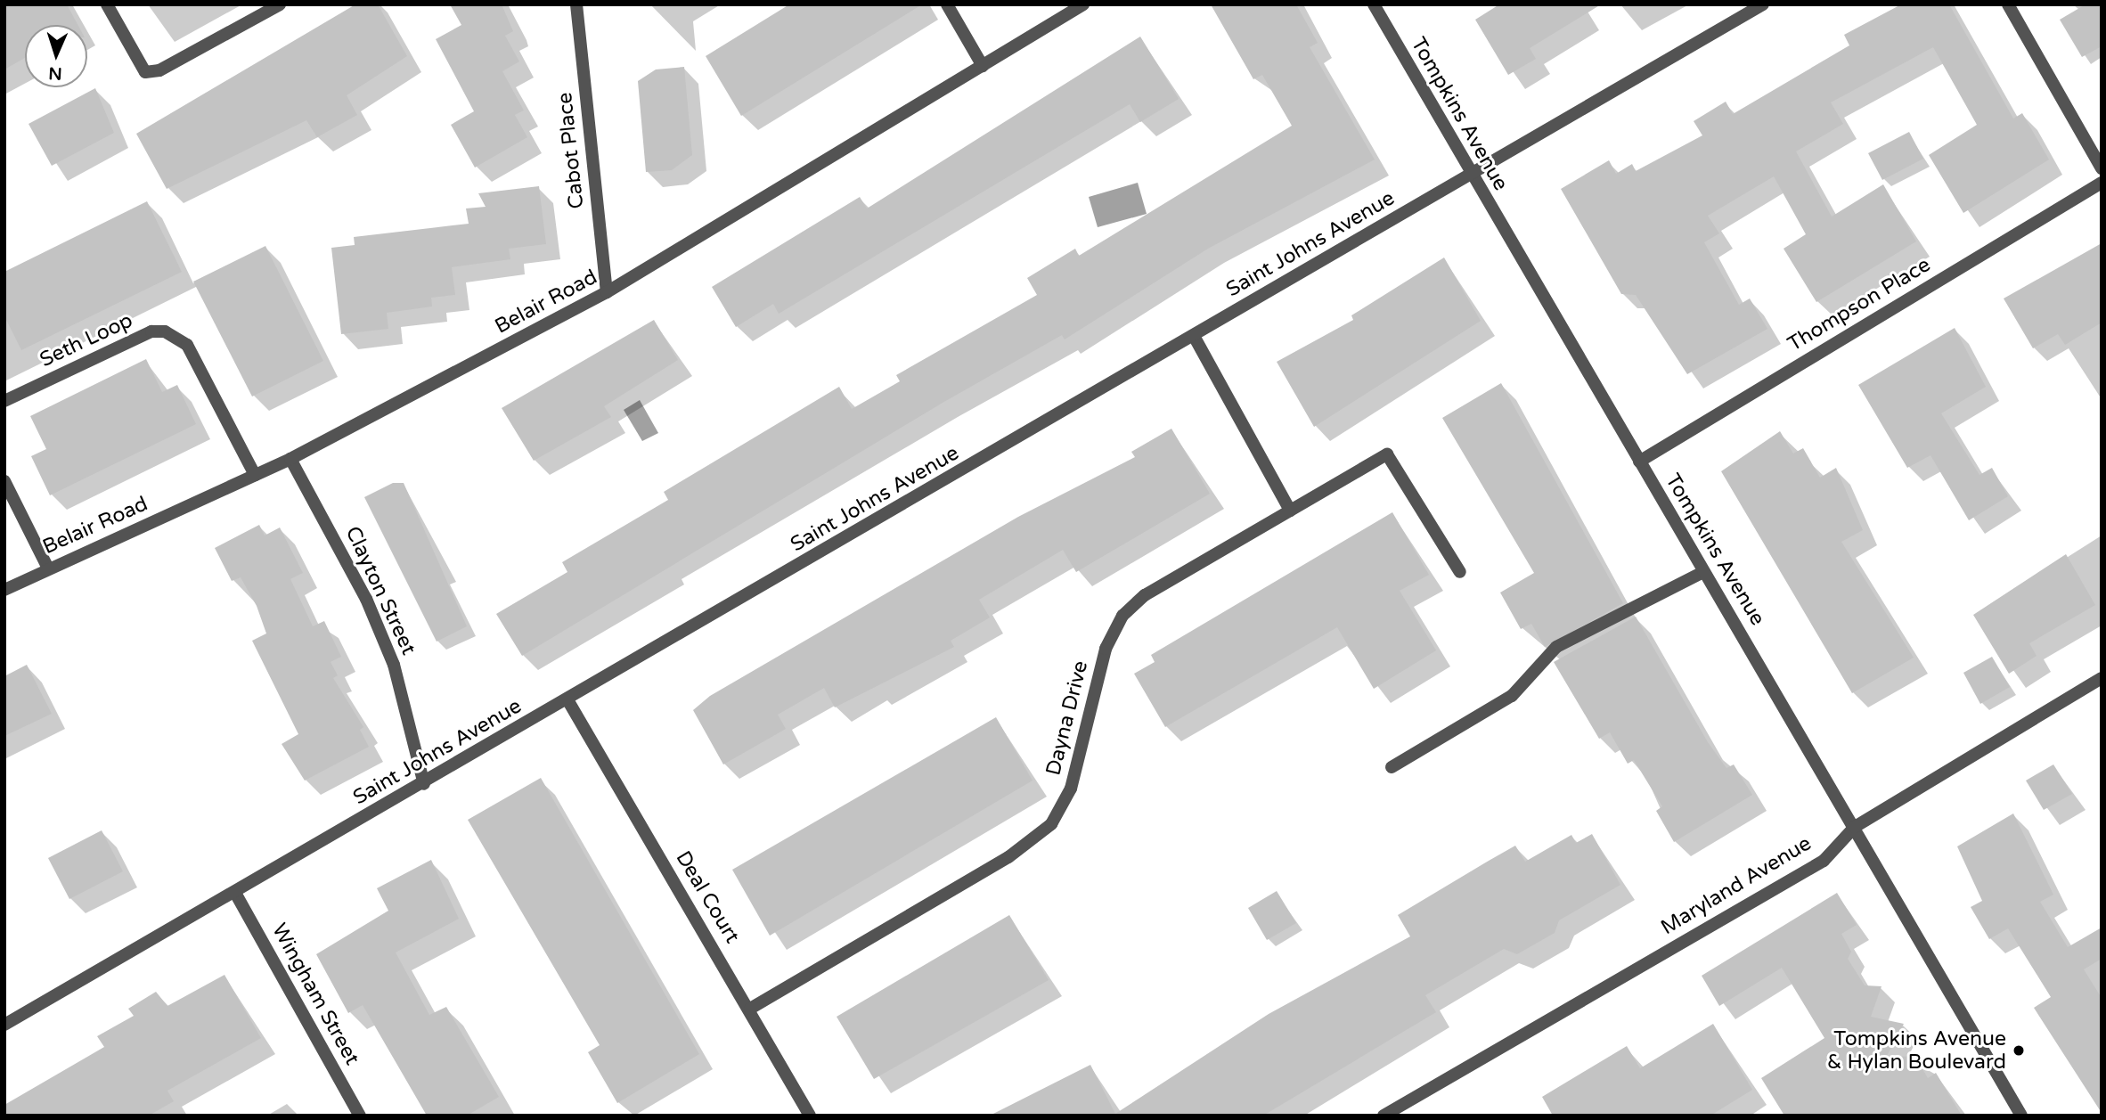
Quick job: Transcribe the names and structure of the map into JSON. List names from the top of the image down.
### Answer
{
  "streets": {
    "street": [
      "Tompkins Avenue",
      "Cabot Place",
      "Saint Johns Avenue",
      "Belair Road",
      "Thompson Place",
      "Seth Loop",
      "Clayton Street",
      "Dayna Drive",
      "Maryland Avenue",
      "Deal Court",
      "Wingham Street"
    ]
  },
  "crossings": [
    ["Tompkins Avenue", "Saint Johns Avenue"],
    ["Tompkins Avenue", "Thompson Place"],
    ["Tompkins Avenue", "Maryland Avenue"],
    ["Cabot Place", "Belair Road"],
    ["Saint Johns Avenue", "Clayton Street"],
    ["Saint Johns Avenue", "Deal Court"],
    ["Saint Johns Avenue", "Wingham Street"],
    ["Belair Road", "Seth Loop"],
    ["Belair Road", "Clayton Street"],
    ["Dayna Drive", "Deal Court"]
  ],
  "places": ["Tompkins Avenue & Hylan Boulevard"],
  "north": "bottom"
}
